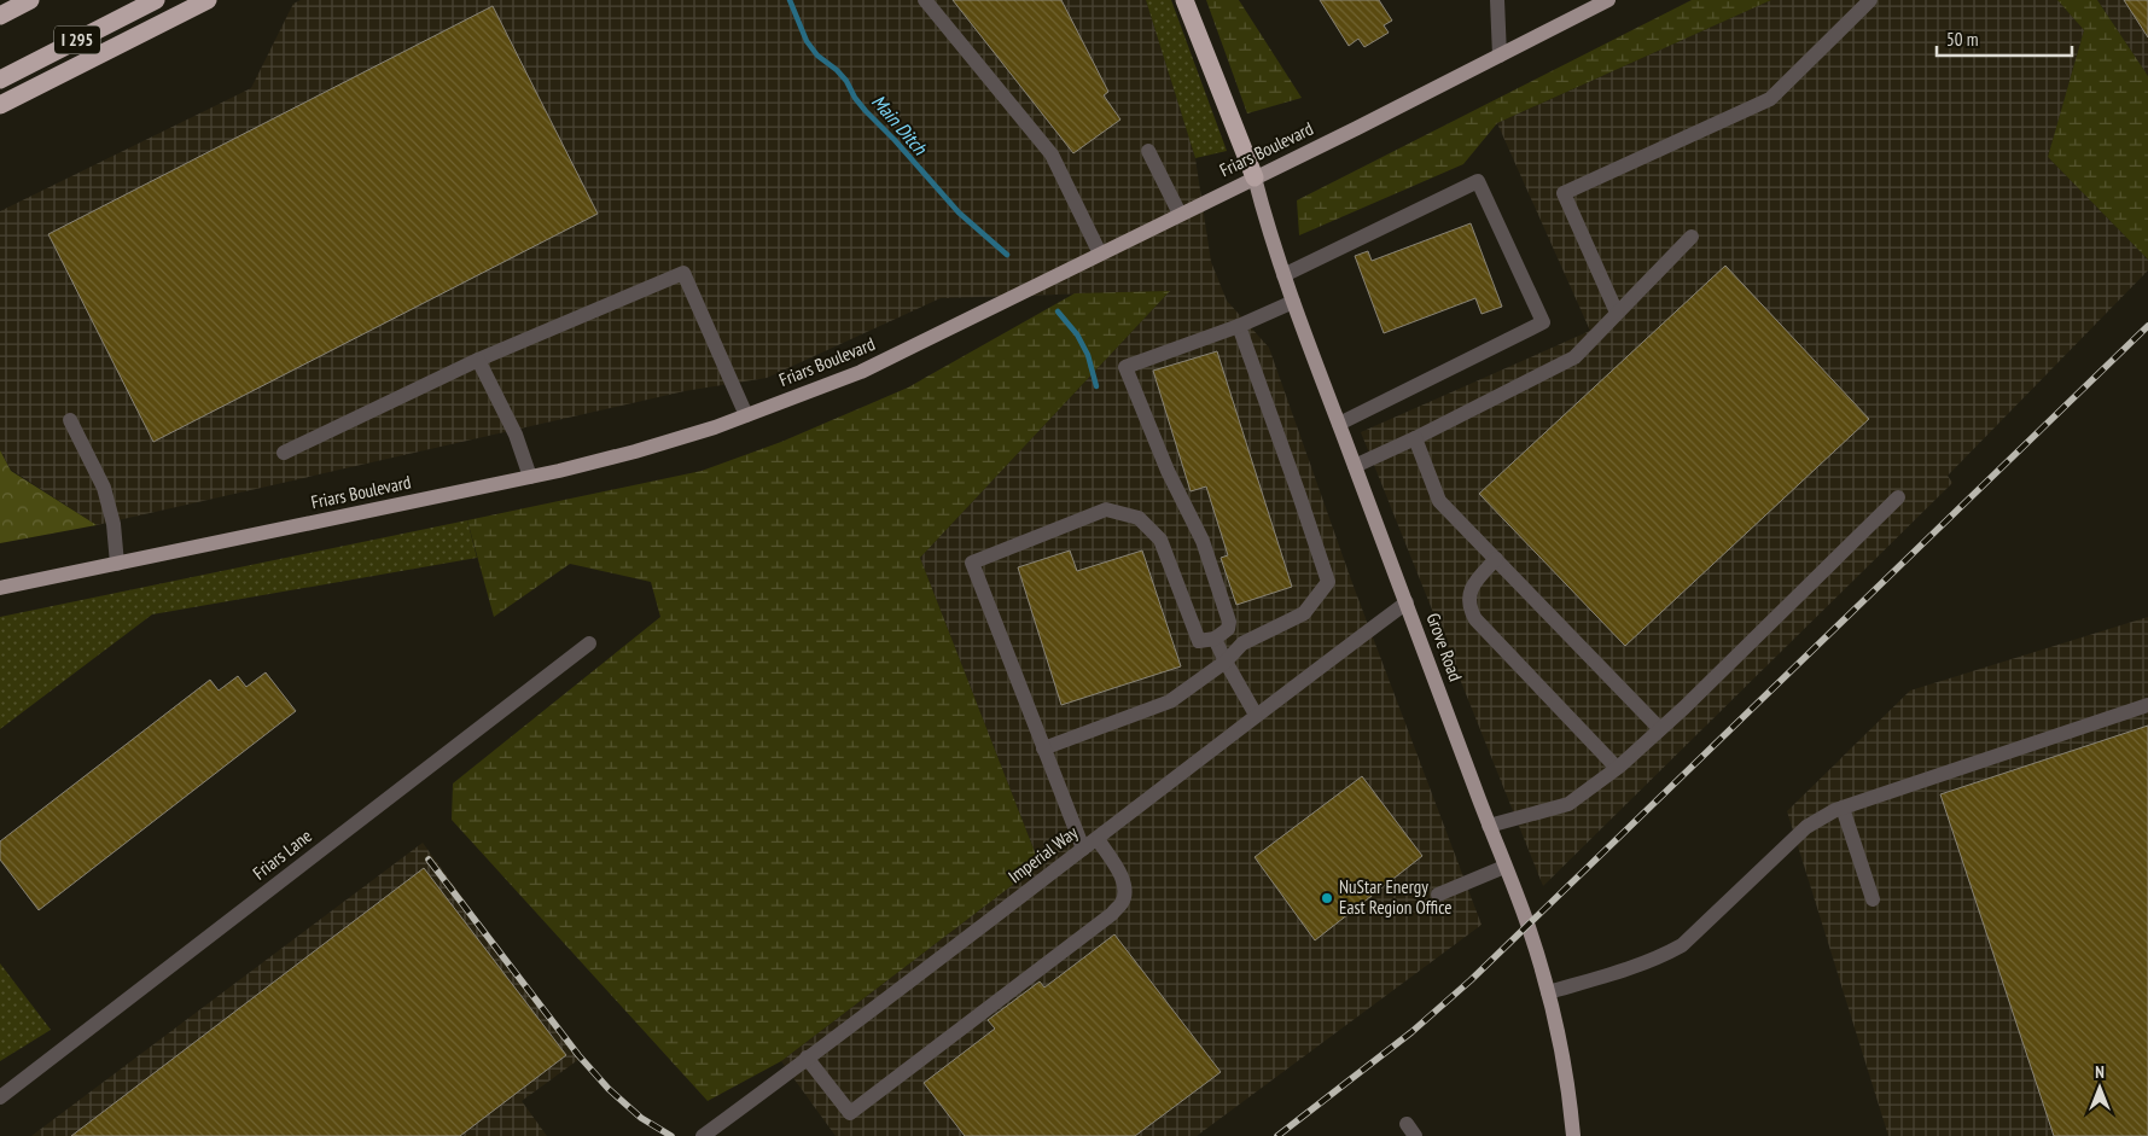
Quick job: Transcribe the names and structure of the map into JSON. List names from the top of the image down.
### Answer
{
  "streets": {
    "highway": ["I 295"],
    "main road": ["Friars Boulevard", "Grove Road"],
    "street": ["Friars Lane", "Imperial Way"]
  },
  "crossings": [
    ["Friars Boulevard", "Grove Road"],
    ["Grove Road", "Imperial Way"]
  ],
  "water": ["Main Ditch"],
  "places": ["NuStar Energy East Region Office"],
  "scale_bar": "50 m",
  "north": "top"
}
